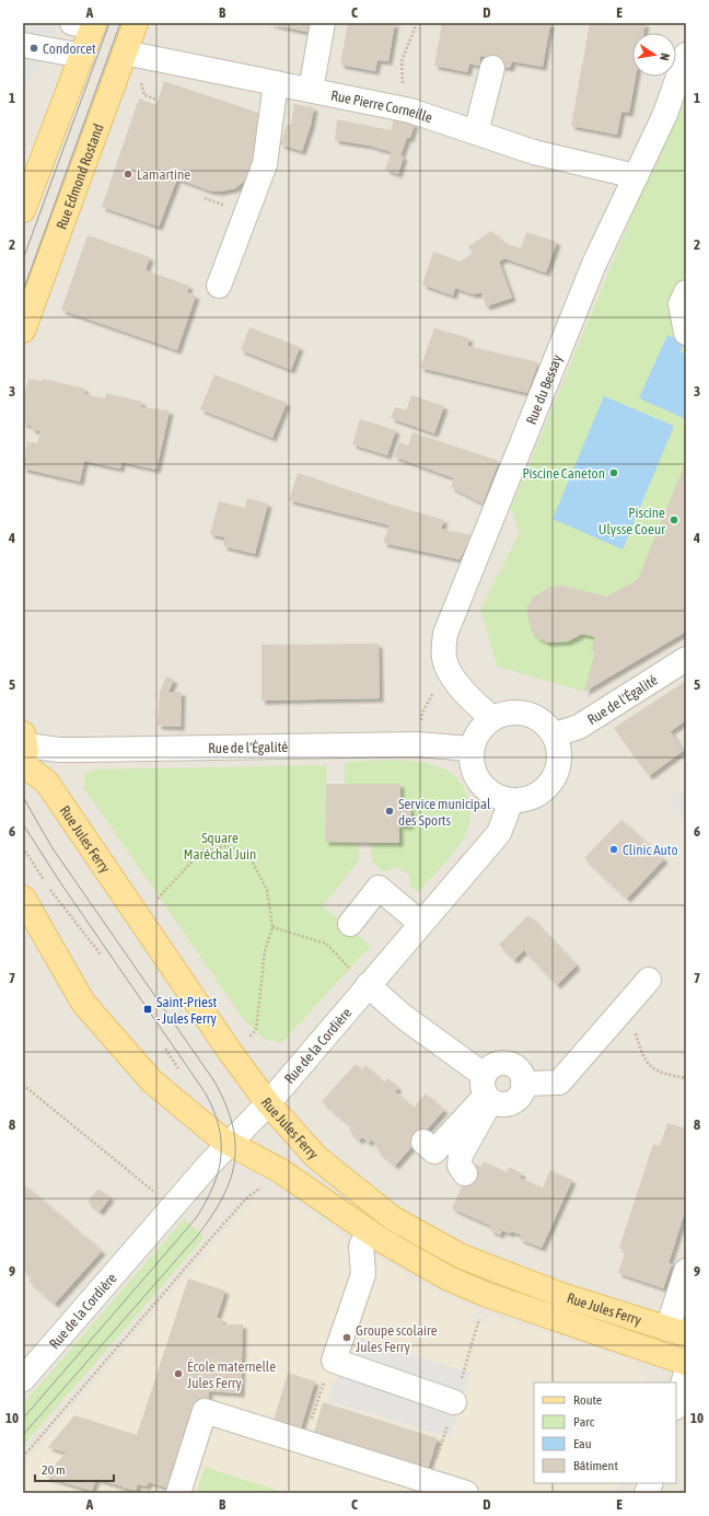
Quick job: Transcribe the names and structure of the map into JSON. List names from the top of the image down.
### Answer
{
  "streets": {
    "main road": ["Rue Edmond Rostand", "Rue Jules Ferry"],
    "street": [
      "Rue Pierre Corneille",
      "Rue du Bessay",
      "Rue de l'Égalité",
      "Rue de la Cordière"
    ]
  },
  "crossings": [
    ["Rue Pierre Corneille", "Rue Edmond Rostand"],
    ["Rue Pierre Corneille", "Rue du Bessay"],
    ["Rue du Bessay", "Rue de l'Égalité"],
    ["Rue du Bessay", "Rue de la Cordière"],
    ["Rue de l'Égalité", "Rue Jules Ferry"],
    ["Rue de l'Égalité", "Rue de la Cordière"],
    ["Rue Jules Ferry", "Rue de la Cordière"]
  ],
  "parks": ["Square Maréchal Juin"],
  "places": {
    "other": [
      "Condorcet",
      "Lamartine",
      "Piscine Caneton",
      "Piscine Ulysse Coeur",
      "Service municipal des Sports",
      "Clinic Auto",
      "Groupe scolaire Jules Ferry",
      "École maternelle Jules Ferry"
    ],
    "transit": ["Saint-Priest - Jules Ferry"]
  },
  "legend": [
    "Route",
    "Parc",
    "Eau",
    "Bâtiment"
  ],
  "scale_bar": "20 m",
  "north": "right",
  "grid": {
    "columns": [
      "A",
      "B",
      "C",
      "D",
      "E"
    ],
    "rows": [
      "1",
      "2",
      "3",
      "4",
      "5",
      "6",
      "7",
      "8",
      "9",
      "10"
    ]
  }
}
